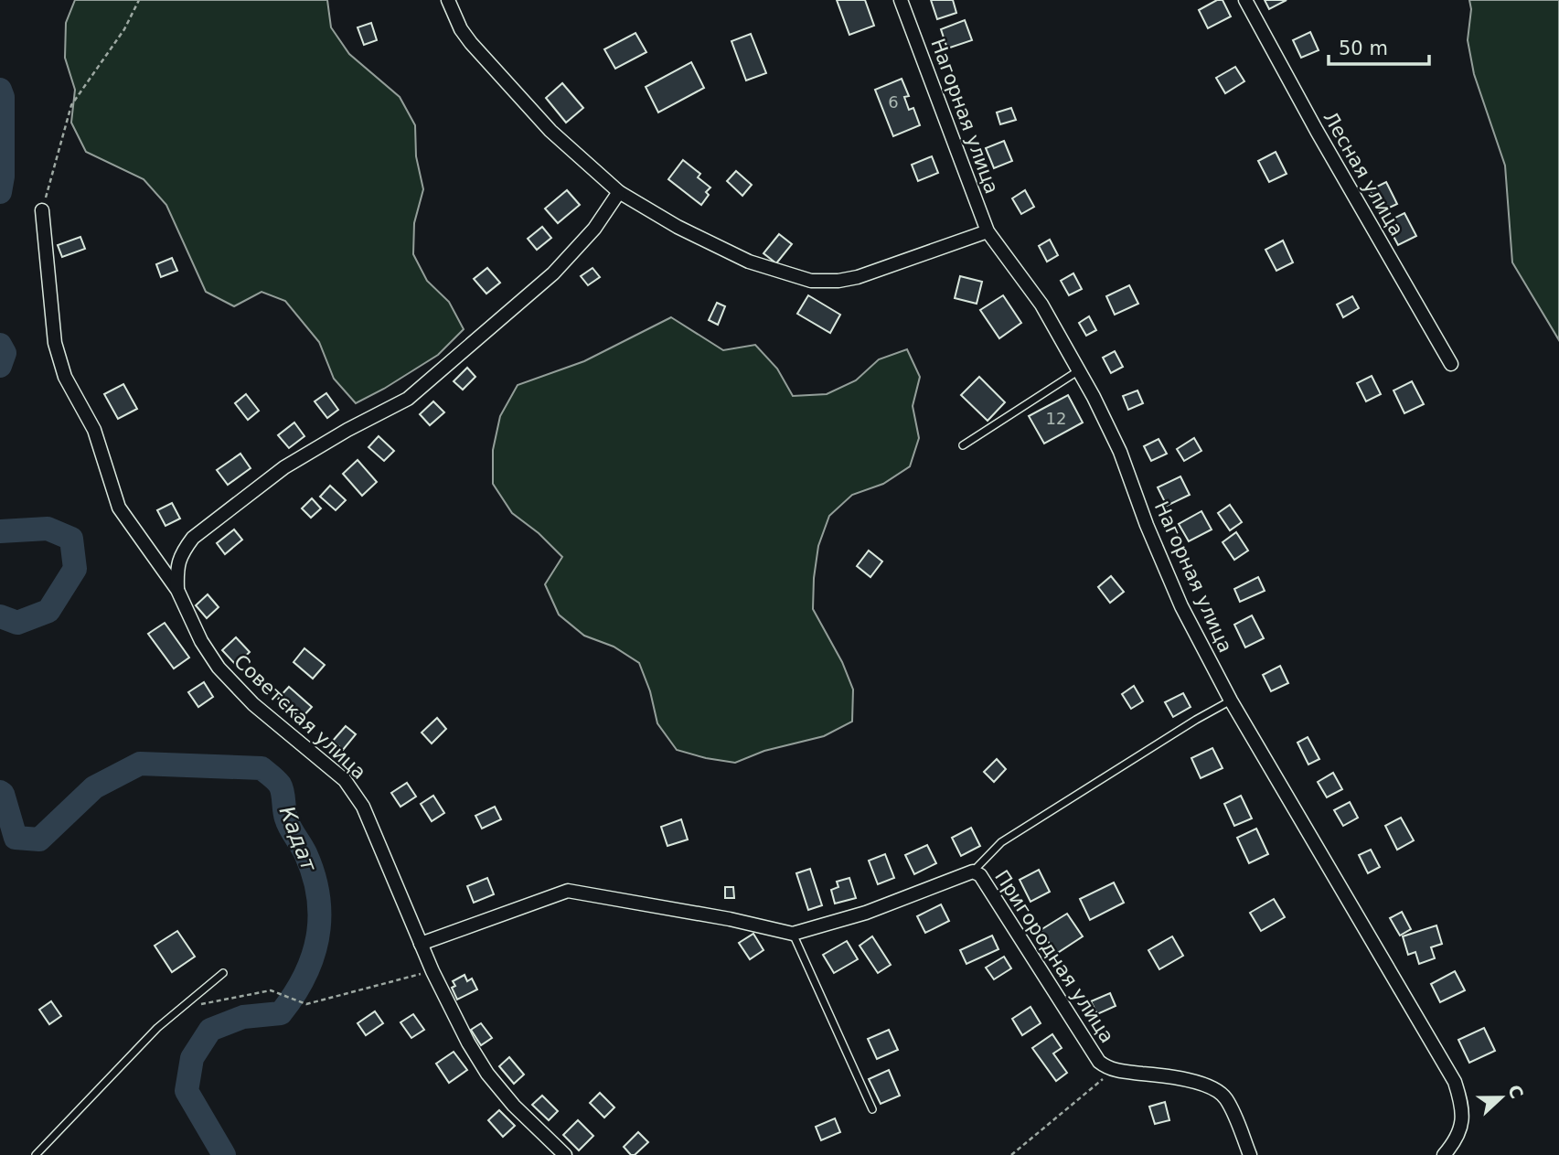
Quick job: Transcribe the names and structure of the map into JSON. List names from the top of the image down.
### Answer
{
  "streets": {
    "street": [
      "Нагорная улица",
      "Лесная улица",
      "Советская улица",
      "Пригородная улица"
    ]
  },
  "crossings": [
    ["Советская улица", "Пригородная улица"]
  ],
  "water": ["Кадат"],
  "house_numbers": ["6", "12"],
  "scale_bar": "50 m",
  "north": "right"
}
